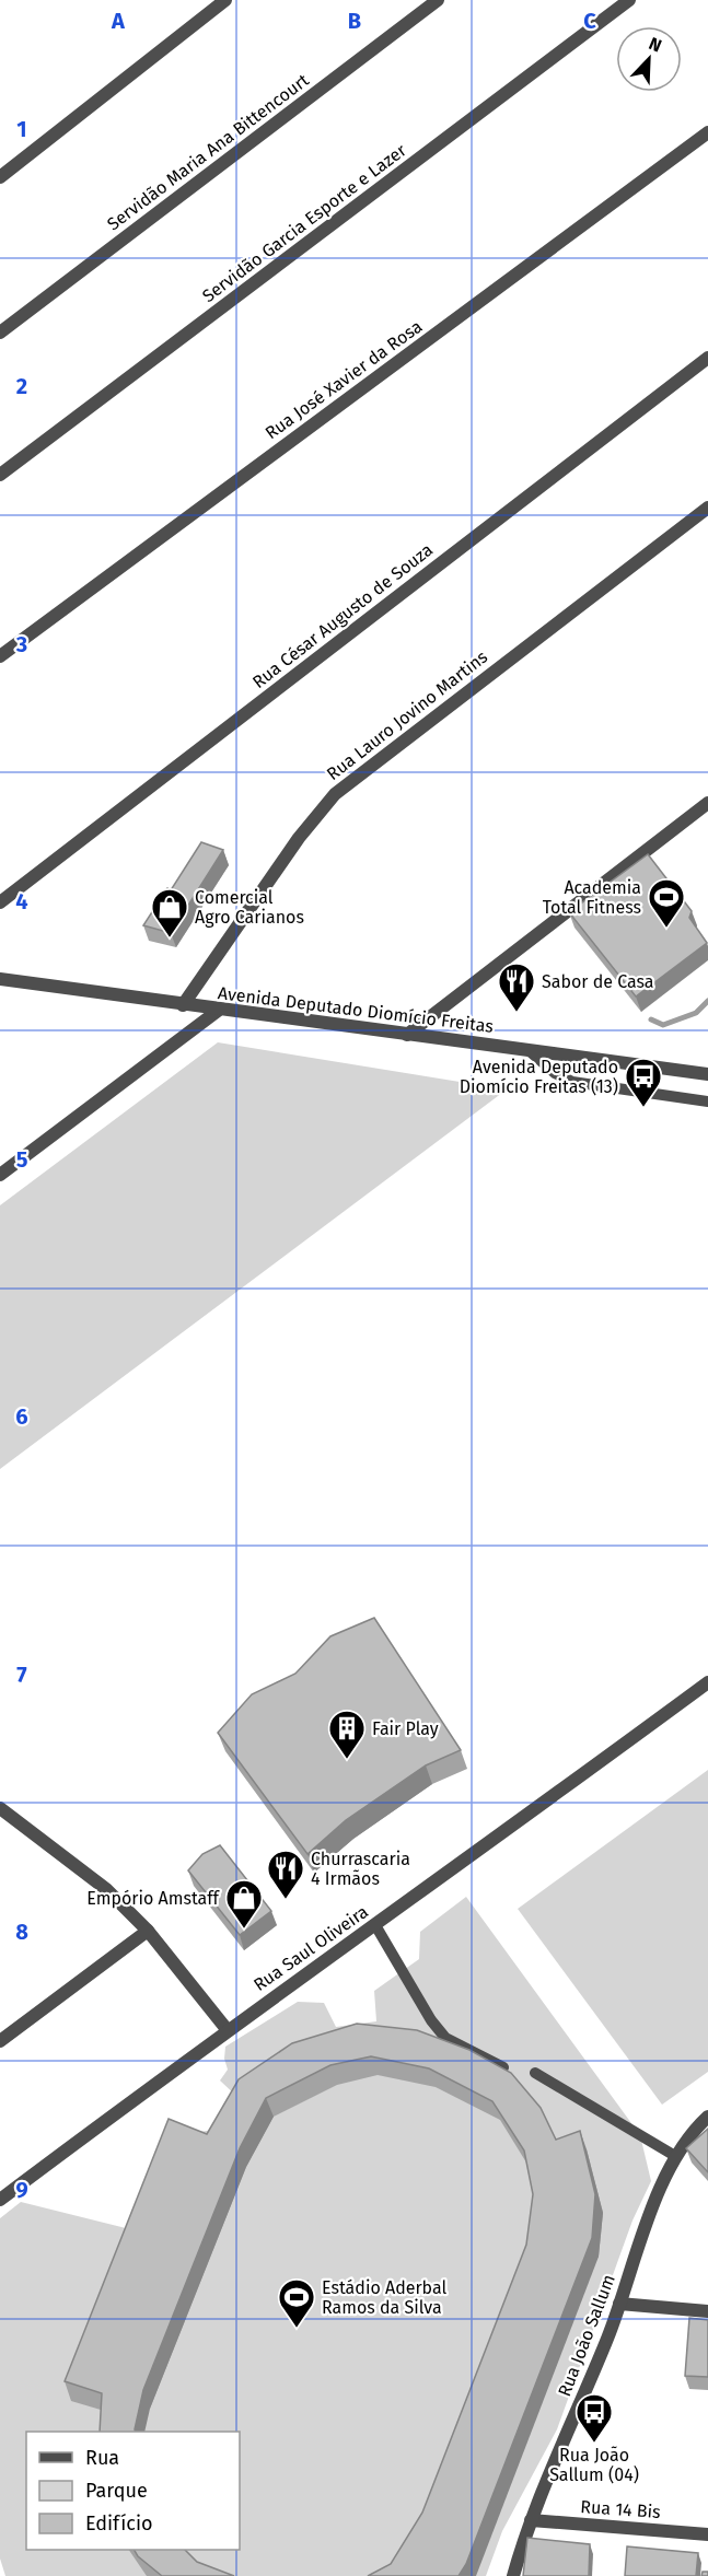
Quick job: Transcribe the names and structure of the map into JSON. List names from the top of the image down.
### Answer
{
  "streets": {
    "street": [
      "Servidão Maria Ana Bittencourt",
      "Servidão Garcia Esporte e Lazer",
      "Rua José Xavier da Rosa",
      "Rua César Augusto de Souza",
      "Rua Lauro Jovino Martins",
      "Avenida Deputado Diomício Freitas",
      "Rua Saul Oliveira",
      "Rua João Sallum",
      "Rua 14 Bis"
    ]
  },
  "crossings": [
    ["Rua Lauro Jovino Martins", "Avenida Deputado Diomício Freitas"],
    ["Rua João Sallum", "Rua 14 Bis"]
  ],
  "places": {
    "sports": ["Academia Total Fitness", "Estádio Aderbal Ramos da Silva"],
    "shop": ["Comercial Agro Carianos", "Empório Amstaff"],
    "restaurant": ["Sabor de Casa", "Churrascaria 4 Irmãos"],
    "bus stop": ["Avenida Deputado Diomício Freitas (13)", "Rua João Sallum (04)"],
    "building": ["Fair Play"]
  },
  "legend": ["Rua", "Parque", "Edifício"],
  "north": "top right",
  "grid": {
    "columns": ["A", "B", "C"],
    "rows": [
      "1",
      "2",
      "3",
      "4",
      "5",
      "6",
      "7",
      "8",
      "9"
    ]
  }
}
